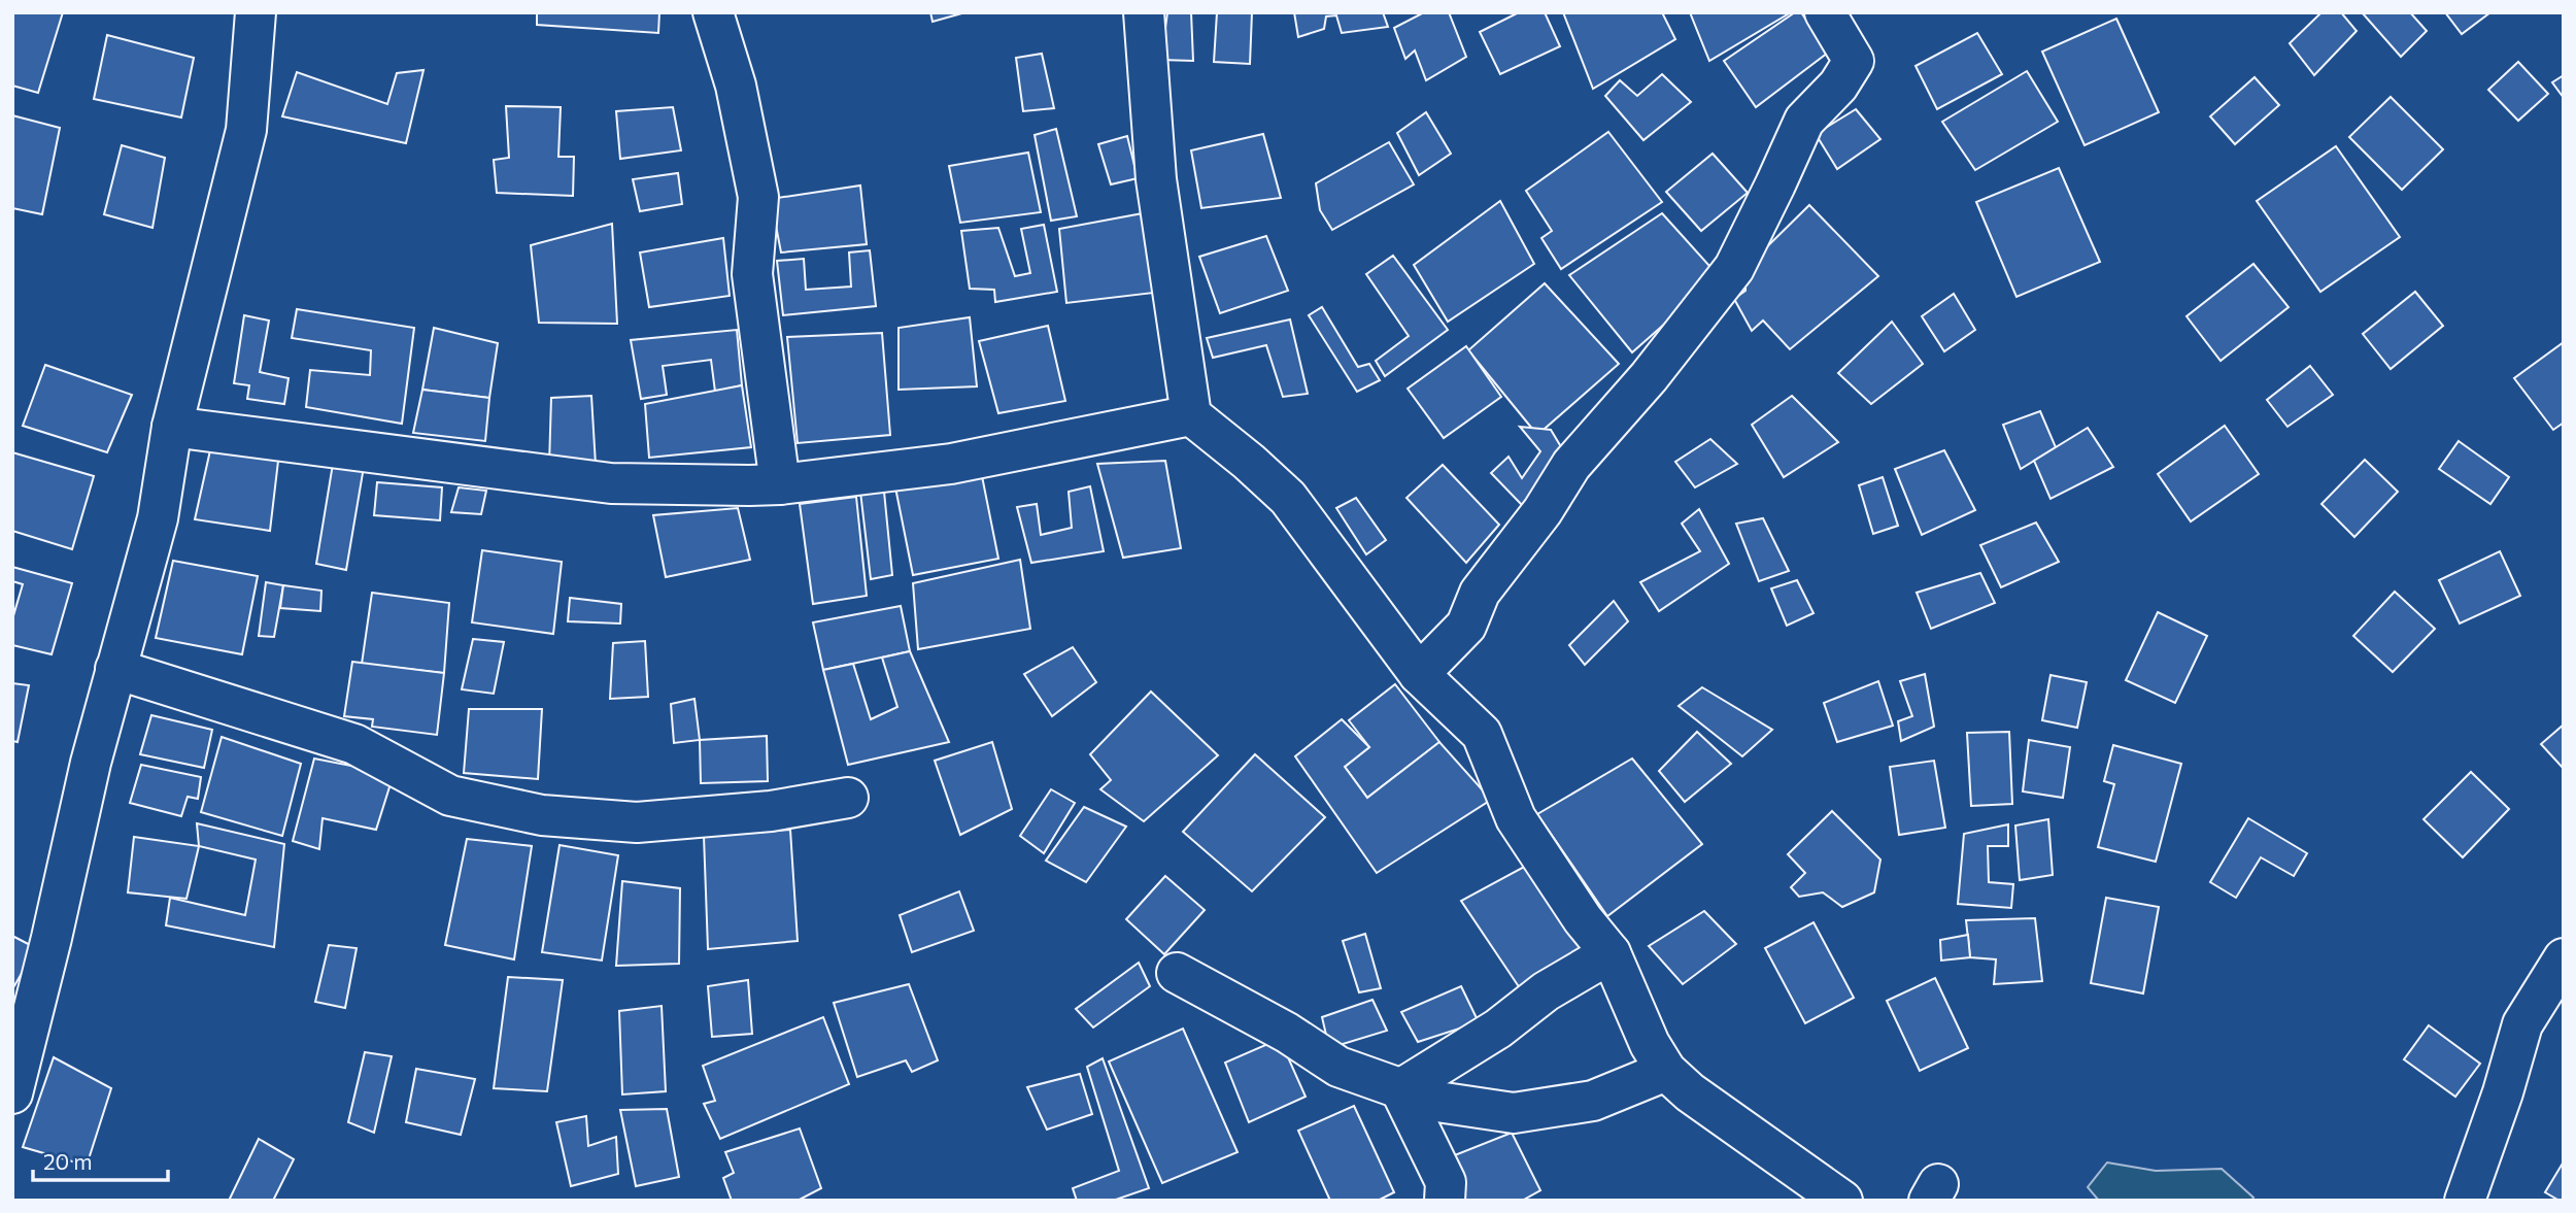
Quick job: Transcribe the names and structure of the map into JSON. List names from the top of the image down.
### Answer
{
  "scale_bar": "20 m"
}
